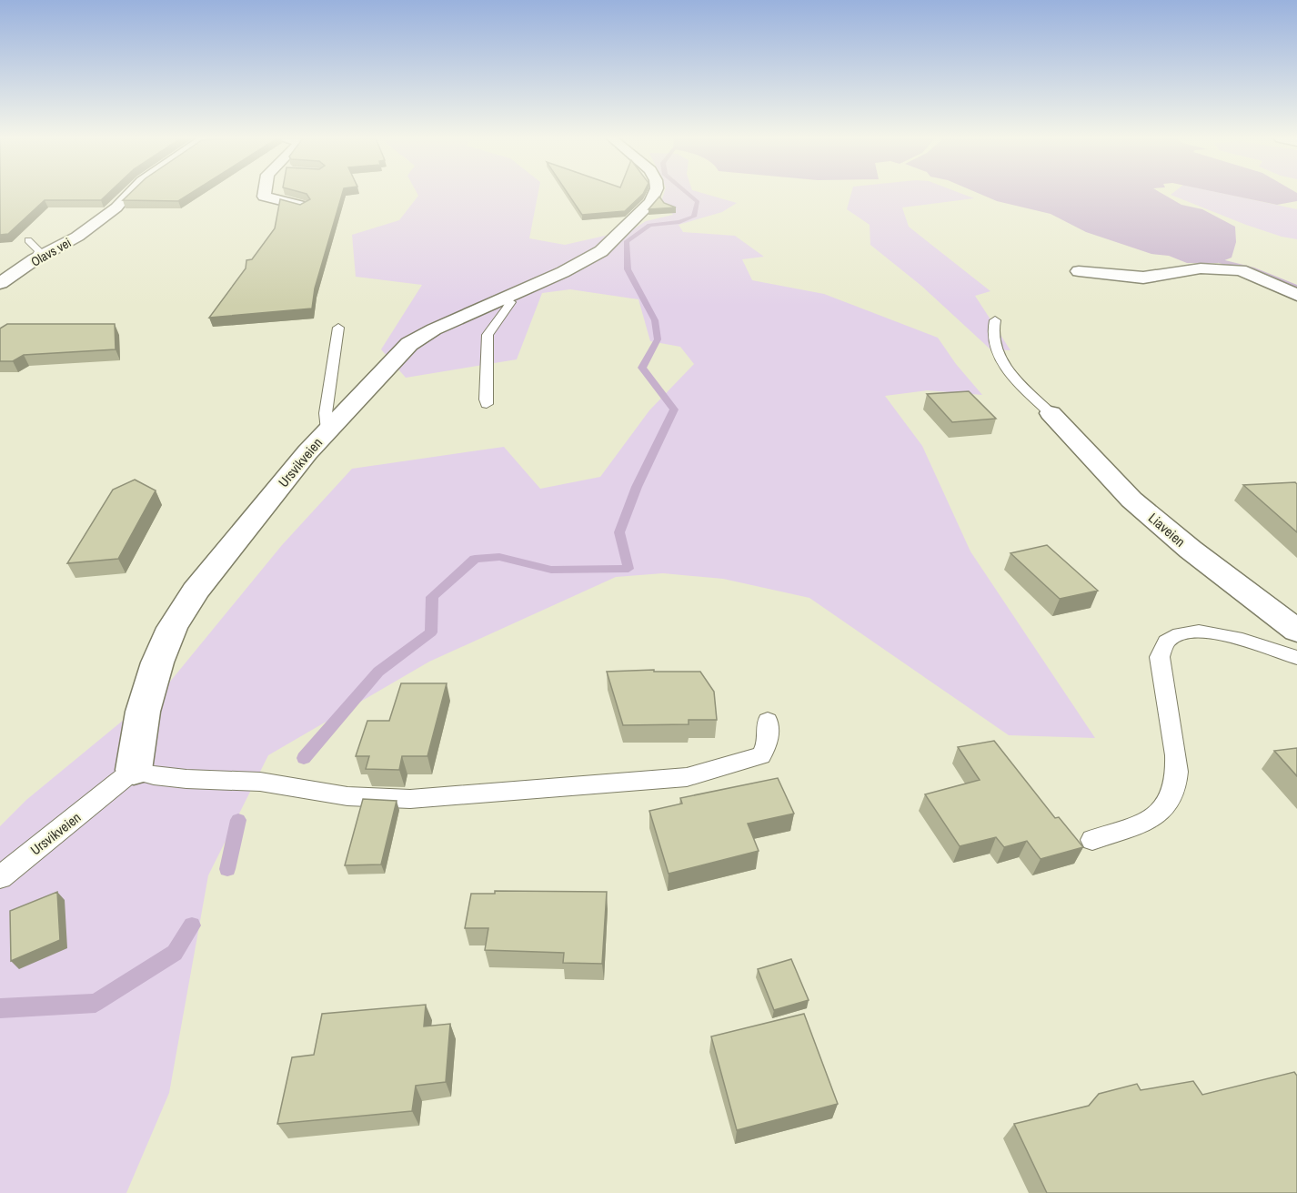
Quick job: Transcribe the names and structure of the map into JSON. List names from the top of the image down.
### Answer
{
  "streets": {
    "street": ["Olavs vei", "Ursvikveien", "Liaveien"]
  }
}
